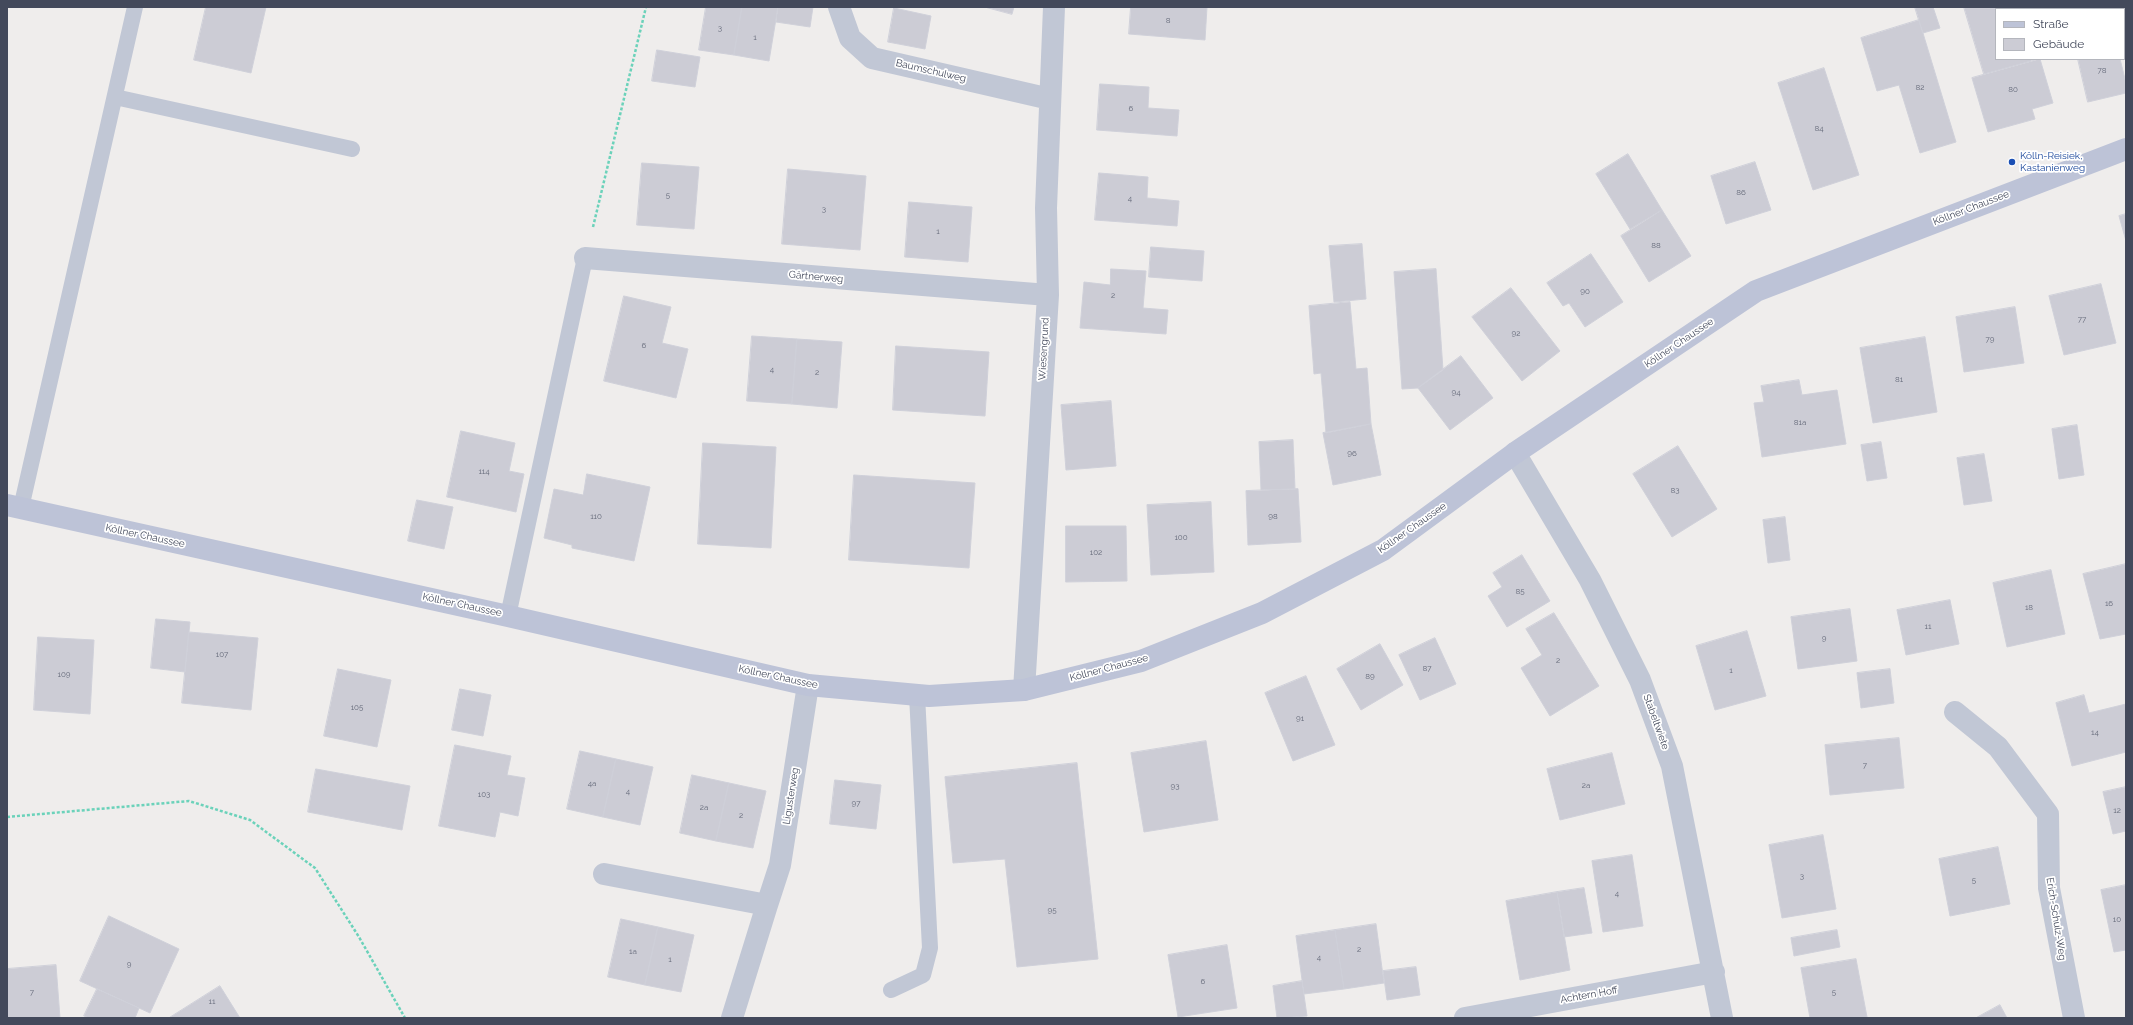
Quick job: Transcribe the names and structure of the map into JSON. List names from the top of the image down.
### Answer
{
  "streets": {
    "street": [
      "Baumschulweg",
      "Köllner Chaussee",
      "Gärtnerweg",
      "Wiesengrund",
      "Stabeltwiete",
      "Ligusterweg",
      "Erich-Schulz-Weg",
      "Achtern Hoff"
    ]
  },
  "crossings": [
    ["Baumschulweg", "Wiesengrund"],
    ["Köllner Chaussee", "Wiesengrund"],
    ["Köllner Chaussee", "Stabeltwiete"],
    ["Köllner Chaussee", "Ligusterweg"],
    ["Gärtnerweg", "Wiesengrund"],
    ["Stabeltwiete", "Achtern Hoff"]
  ],
  "places": ["Kölln-Reisiek, Kastanienweg"],
  "house_numbers": [
    "8",
    "3",
    "1",
    "78",
    "82",
    "80",
    "6",
    "84",
    "86",
    "5",
    "4",
    "3",
    "1",
    "88",
    "90",
    "2",
    "77",
    "92",
    "79",
    "6",
    "4",
    "2",
    "81",
    "94",
    "81a",
    "96",
    "114",
    "83",
    "110",
    "98",
    "100",
    "102",
    "85",
    "16",
    "18",
    "11",
    "9",
    "107",
    "2",
    "87",
    "1",
    "109",
    "89",
    "105",
    "91",
    "14",
    "7",
    "4a",
    "2a",
    "93",
    "4",
    "103",
    "97",
    "2a",
    "12",
    "2",
    "3",
    "5",
    "4",
    "95",
    "10",
    "2",
    "1a",
    "4",
    "1",
    "9",
    "6",
    "7",
    "5",
    "11"
  ],
  "legend": ["Straße", "Gebäude"]
}
